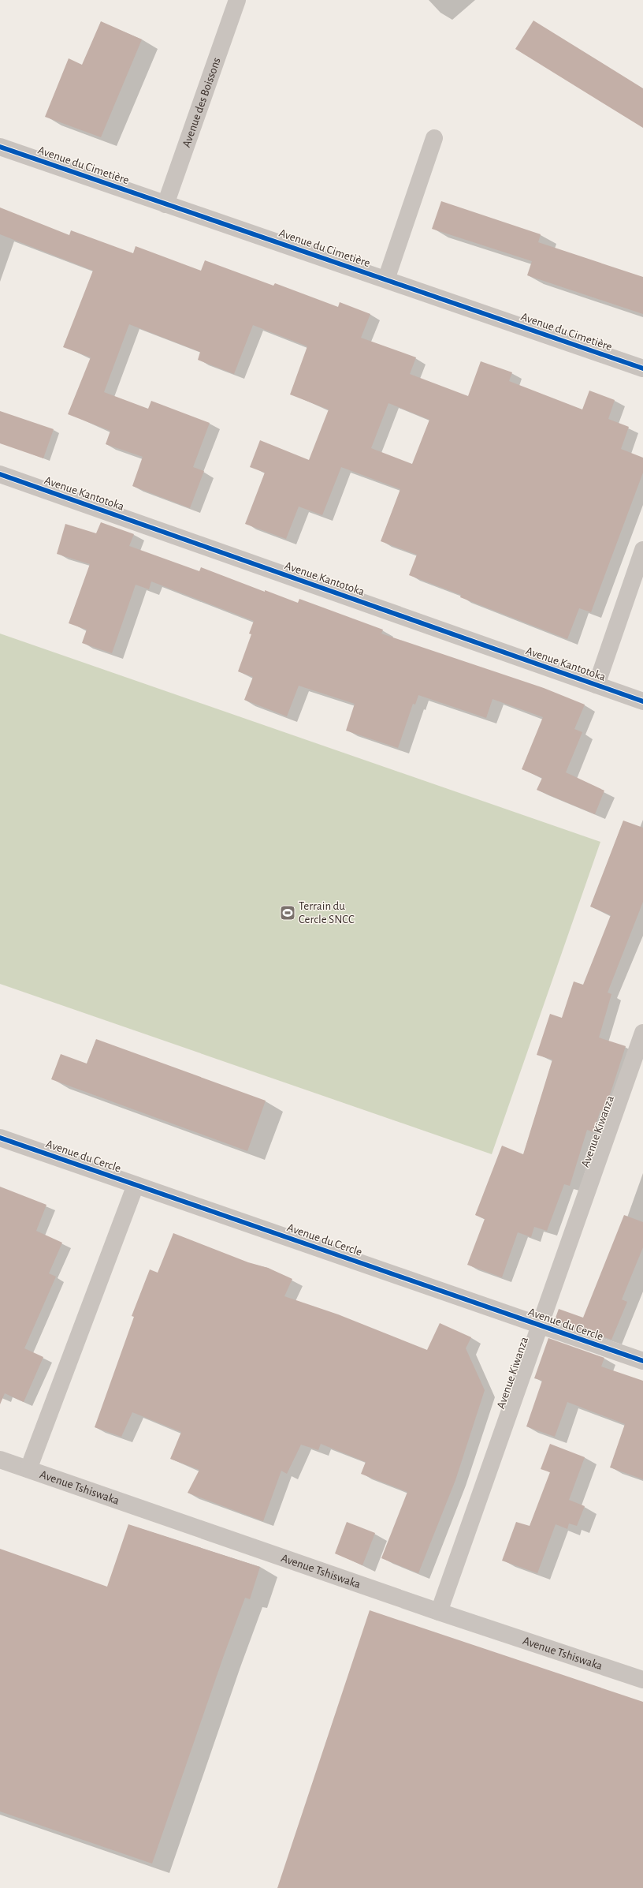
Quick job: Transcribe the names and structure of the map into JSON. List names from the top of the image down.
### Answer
{
  "streets": {
    "street": [
      "Avenue des Boissons",
      "Avenue du Cimetière",
      "Avenue Kantotoka",
      "Avenue Kiwanza",
      "Avenue du Cercle",
      "Avenue Tshiswaka"
    ]
  },
  "crossings": [
    ["Avenue des Boissons", "Avenue du Cimetière"],
    ["Avenue Kiwanza", "Avenue du Cercle"],
    ["Avenue Kiwanza", "Avenue Tshiswaka"]
  ],
  "places": {
    "sports": ["Terrain du Cercle SNCC"]
  }
}
